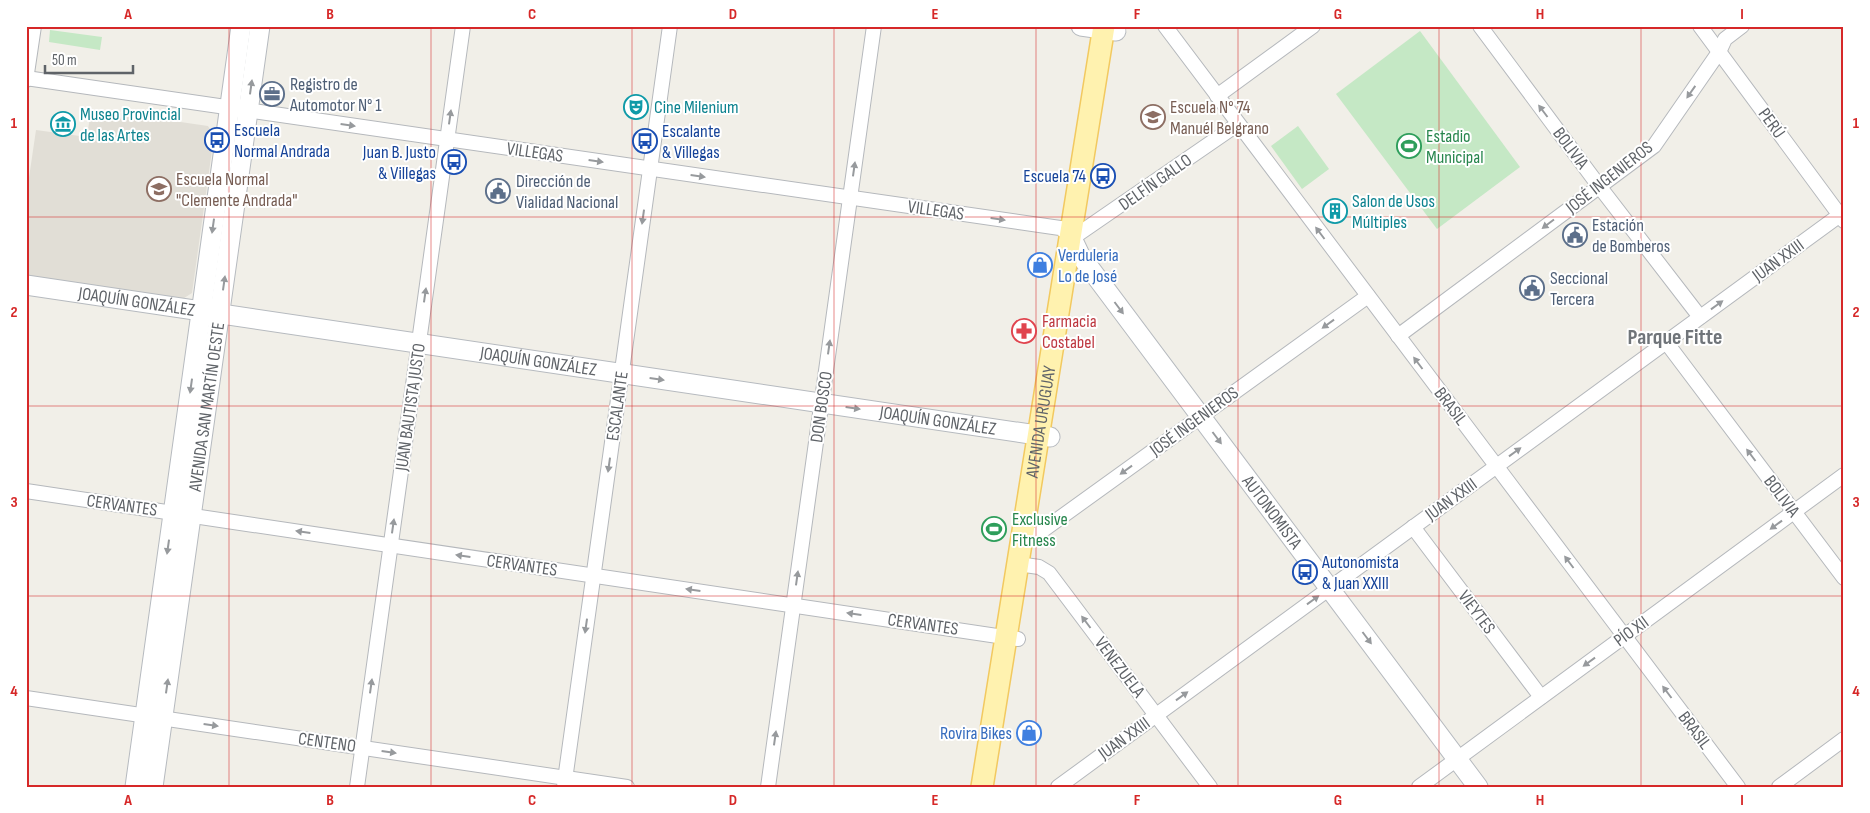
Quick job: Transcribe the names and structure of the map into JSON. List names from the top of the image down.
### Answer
{
  "streets": {
    "main road": [
      "JOAQUÍN GONZÁLEZ",
      "AVENIDA SAN MARTÍN OESTE",
      "AVENIDA URUGUAY",
      "AUTONOMISTA"
    ],
    "street": [
      "PERÚ",
      "BOLIVIA",
      "VILLEGAS",
      "JOSÉ INGENIEROS",
      "DELFÍN GALLO",
      "JUAN XXIII",
      "ESCALANTE",
      "BRASIL",
      "JUAN BAUTISTA JUSTO",
      "DON BOSCO",
      "CERVANTES",
      "VIEYTES",
      "PÍO XII",
      "VENEZUELA",
      "CENTENO"
    ]
  },
  "crossings": [
    ["PERÚ", "JOSÉ INGENIEROS"],
    ["PERÚ", "JUAN XXIII"],
    ["BOLIVIA", "JOSÉ INGENIEROS"],
    ["BOLIVIA", "JUAN XXIII"],
    ["BOLIVIA", "PÍO XII"],
    ["VILLEGAS", "DELFÍN GALLO"],
    ["VILLEGAS", "ESCALANTE"],
    ["VILLEGAS", "AVENIDA SAN MARTÍN OESTE"],
    ["VILLEGAS", "JUAN BAUTISTA JUSTO"],
    ["VILLEGAS", "DON BOSCO"],
    ["VILLEGAS", "AVENIDA URUGUAY"],
    ["VILLEGAS", "AUTONOMISTA"],
    ["JOSÉ INGENIEROS", "BRASIL"],
    ["JOSÉ INGENIEROS", "AVENIDA URUGUAY"],
    ["JOSÉ INGENIEROS", "AUTONOMISTA"],
    ["JOSÉ INGENIEROS", "VENEZUELA"],
    ["DELFÍN GALLO", "BRASIL"],
    ["DELFÍN GALLO", "AVENIDA URUGUAY"],
    ["DELFÍN GALLO", "AUTONOMISTA"],
    ["JUAN XXIII", "BRASIL"],
    ["JUAN XXIII", "AUTONOMISTA"],
    ["JUAN XXIII", "VIEYTES"],
    ["JUAN XXIII", "VENEZUELA"],
    ["JOAQUÍN GONZÁLEZ", "ESCALANTE"],
    ["JOAQUÍN GONZÁLEZ", "AVENIDA SAN MARTÍN OESTE"],
    ["JOAQUÍN GONZÁLEZ", "JUAN BAUTISTA JUSTO"],
    ["JOAQUÍN GONZÁLEZ", "DON BOSCO"],
    ["JOAQUÍN GONZÁLEZ", "AVENIDA URUGUAY"],
    ["ESCALANTE", "CERVANTES"],
    ["ESCALANTE", "CENTENO"],
    ["BRASIL", "PÍO XII"],
    ["AVENIDA SAN MARTÍN OESTE", "CERVANTES"],
    ["AVENIDA SAN MARTÍN OESTE", "CENTENO"],
    ["JUAN BAUTISTA JUSTO", "CERVANTES"],
    ["JUAN BAUTISTA JUSTO", "CENTENO"],
    ["DON BOSCO", "CERVANTES"],
    ["AVENIDA URUGUAY", "CERVANTES"],
    ["AVENIDA URUGUAY", "AUTONOMISTA"],
    ["AVENIDA URUGUAY", "VENEZUELA"],
    ["AUTONOMISTA", "PÍO XII"],
    ["VIEYTES", "PÍO XII"]
  ],
  "one_way": [
    "BOLIVIA",
    "VILLEGAS",
    "JOSÉ INGENIEROS",
    "JUAN XXIII",
    "JOAQUÍN GONZÁLEZ",
    "ESCALANTE",
    "BRASIL",
    "JUAN BAUTISTA JUSTO",
    "DON BOSCO",
    "CERVANTES",
    "AUTONOMISTA",
    "PÍO XII",
    "VENEZUELA",
    "CENTENO"
  ],
  "districts": ["Parque Fitte"],
  "places": {
    "office": ["Registro de Automotor N° 1"],
    "theatre": ["Cine Milenium"],
    "school or university": ["Escuela N° 74 Manuél Belgrano", "Escuela Normal \"Clemente Andrada\""],
    "museum": ["Museo Provincial de las Artes"],
    "bus stop": [
      "Escuela Normal Andrada",
      "Escalante & Villegas",
      "Juan B. Justo & Villegas",
      "Escuela 74",
      "Autonomista & Juan XXIII"
    ],
    "sports": ["Estadio Municipal", "Exclusive Fitness"],
    "public building": ["Dirección de Vialidad Nacional", "Estación de Bomberos", "Seccional Tercera"],
    "building": ["Salon de Usos Múltiples"],
    "shop": ["Verduleria Lo de José", "Rovira Bikes"],
    "pharmacy": ["Farmacia Costabel"]
  },
  "scale_bar": "50 m",
  "grid": {
    "columns": [
      "A",
      "B",
      "C",
      "D",
      "E",
      "F",
      "G",
      "H",
      "I"
    ],
    "rows": [
      "1",
      "2",
      "3",
      "4"
    ]
  }
}
